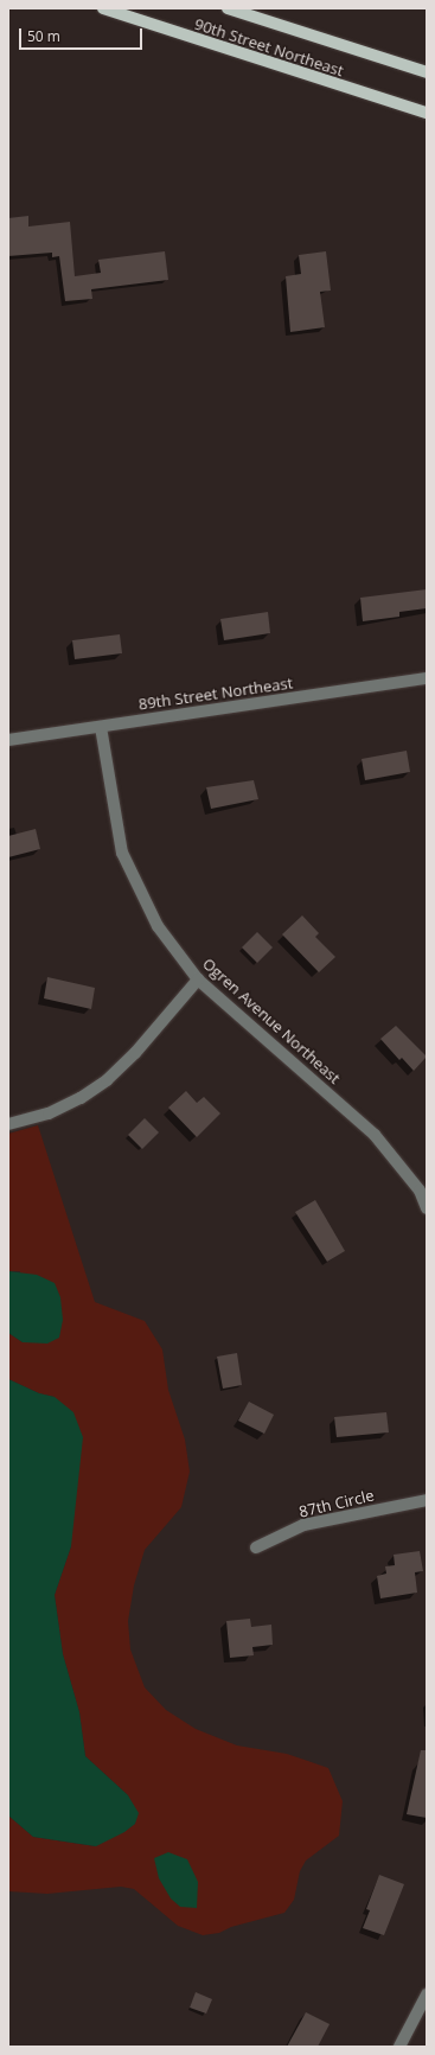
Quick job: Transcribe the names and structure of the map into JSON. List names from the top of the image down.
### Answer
{
  "streets": {
    "main road": ["90th Street Northeast"],
    "street": ["89th Street Northeast", "Ogren Avenue Northeast", "87th Circle"]
  },
  "crossings": [
    ["89th Street Northeast", "Ogren Avenue Northeast"]
  ],
  "scale_bar": "50 m"
}
